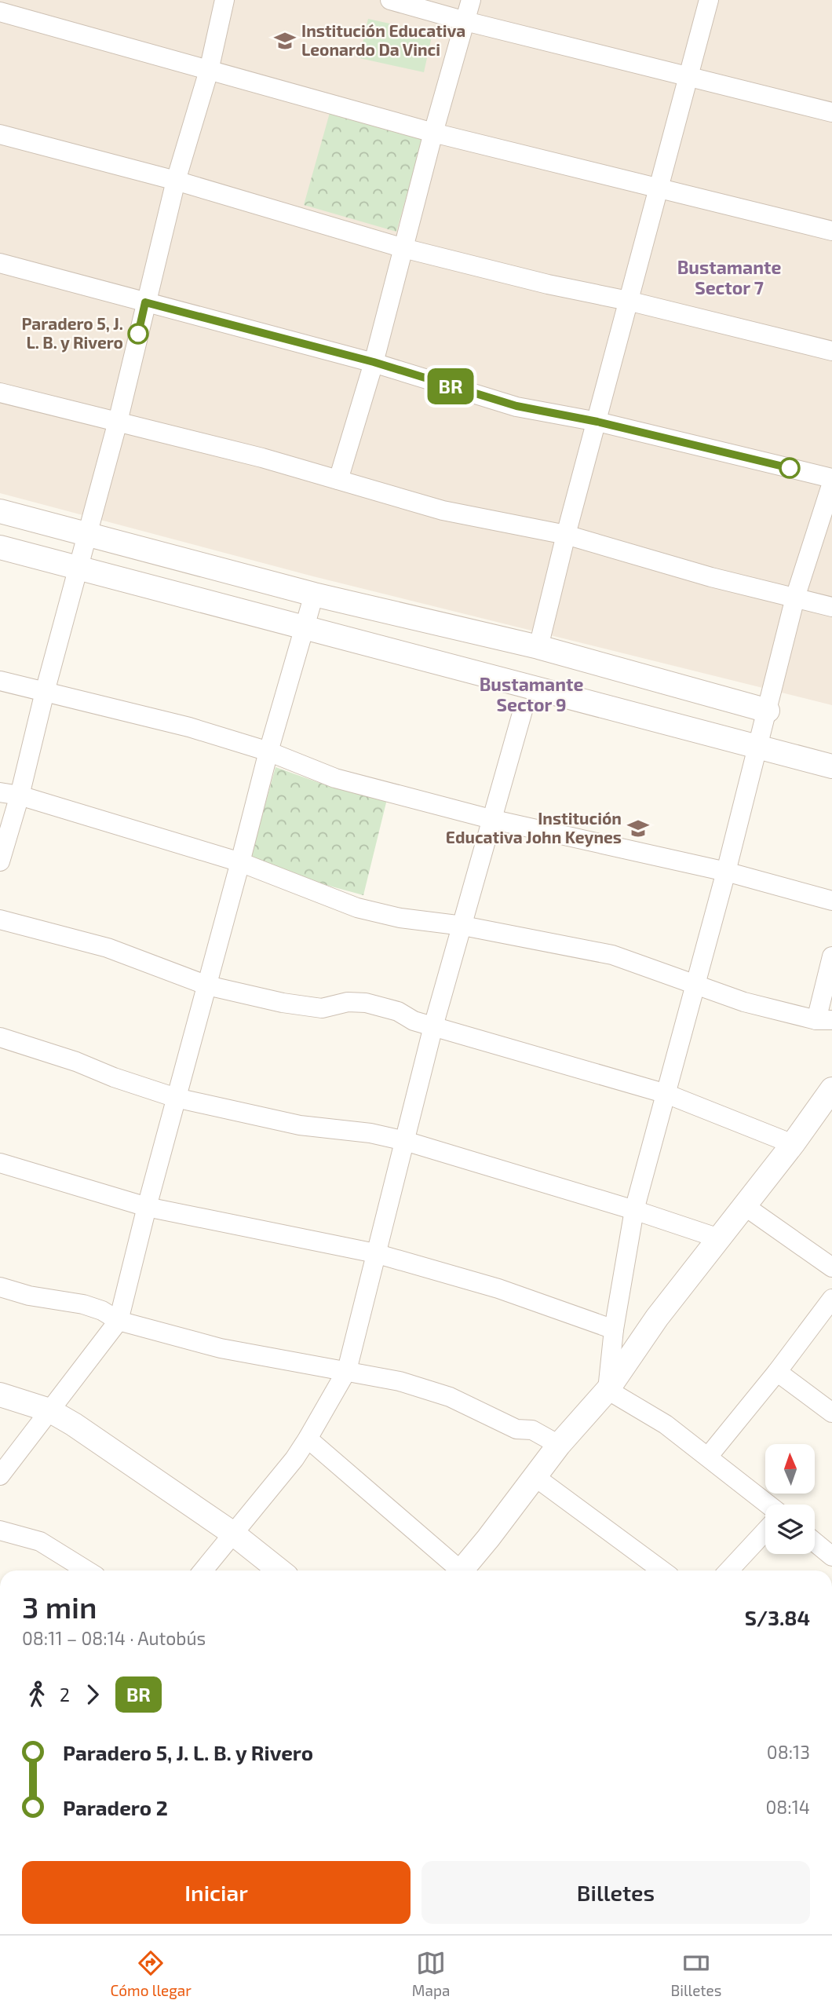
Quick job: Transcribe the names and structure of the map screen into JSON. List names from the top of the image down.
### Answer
{
  "districts": ["Bustamante Sector 7", "Bustamante Sector 9"],
  "places": {
    "school or university": ["Institución Educativa Leonardo Da Vinci", "Institución Educativa John Keynes"],
    "other": ["Paradero 5, J. L. B. y Rivero"]
  },
  "lines": ["bus line BR"],
  "north": "top",
  "page": {
    "on_map": "BR",
    "heading": ["3 min", "08:11 – 08:14 · Autobús", "S/3.84"],
    "legs": ["2", "BR"],
    "list": [
      {
        "name": "Paradero 5, J. L. B. y Rivero",
        "value": "08:13"
      },
      {
        "name": "Paradero 2",
        "value": "08:14"
      }
    ],
    "buttons": ["Iniciar", "Billetes"],
    "tabs": ["Cómo llegar", "Mapa", "Billetes"]
  }
}
